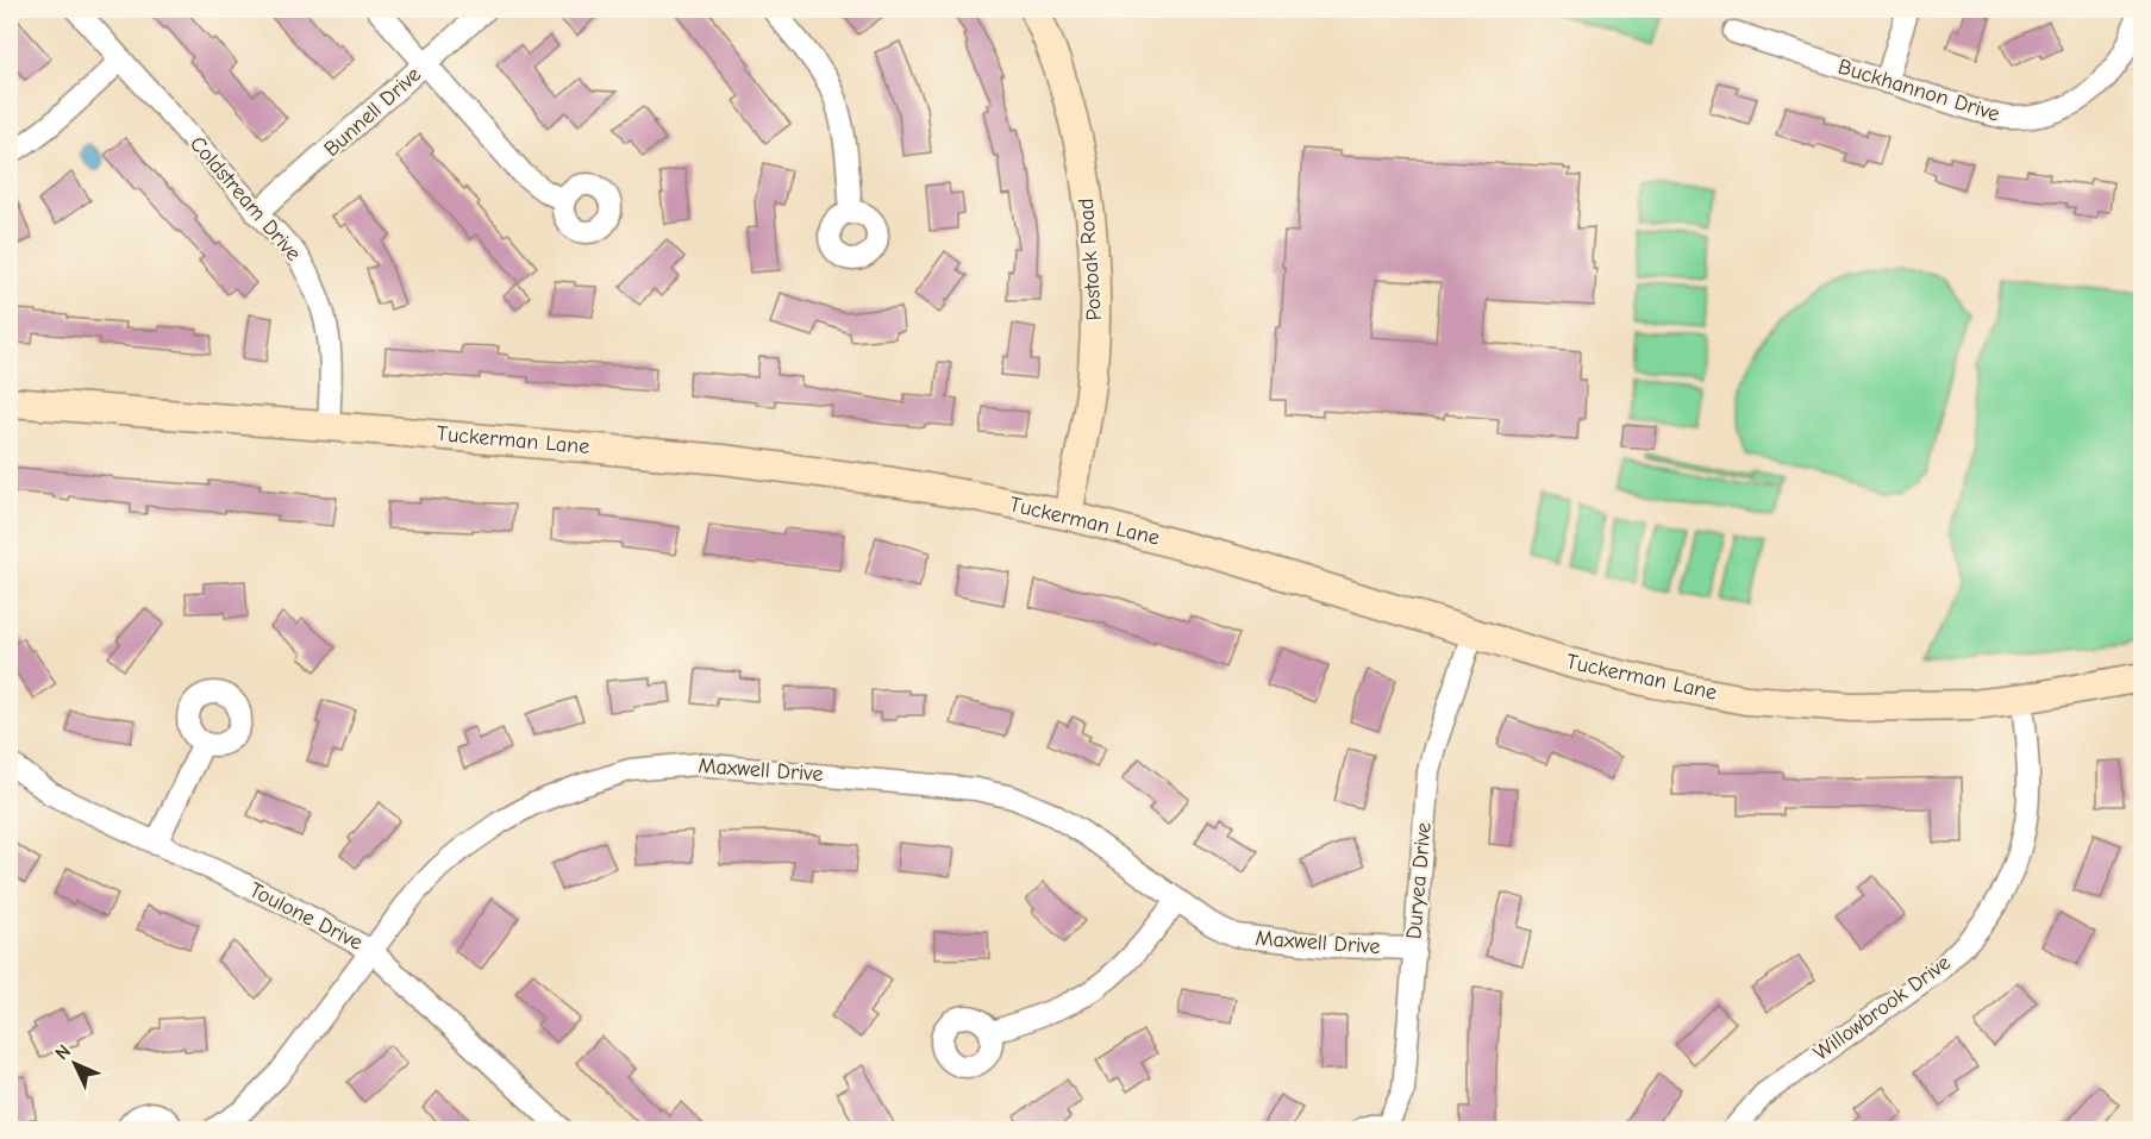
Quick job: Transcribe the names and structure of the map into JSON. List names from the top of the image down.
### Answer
{
  "streets": {
    "main road": ["Postoak Road", "Tuckerman Lane"],
    "street": [
      "Buckhannon Drive",
      "Bunnell Drive",
      "Coldstream Drive",
      "Maxwell Drive",
      "Duryea Drive",
      "Toulone Drive",
      "Willowbrook Drive"
    ]
  },
  "crossings": [
    ["Bunnell Drive", "Coldstream Drive"],
    ["Coldstream Drive", "Tuckerman Lane"],
    ["Postoak Road", "Tuckerman Lane"],
    ["Tuckerman Lane", "Duryea Drive"],
    ["Tuckerman Lane", "Willowbrook Drive"],
    ["Maxwell Drive", "Duryea Drive"],
    ["Maxwell Drive", "Toulone Drive"]
  ],
  "north": "top left"
}
